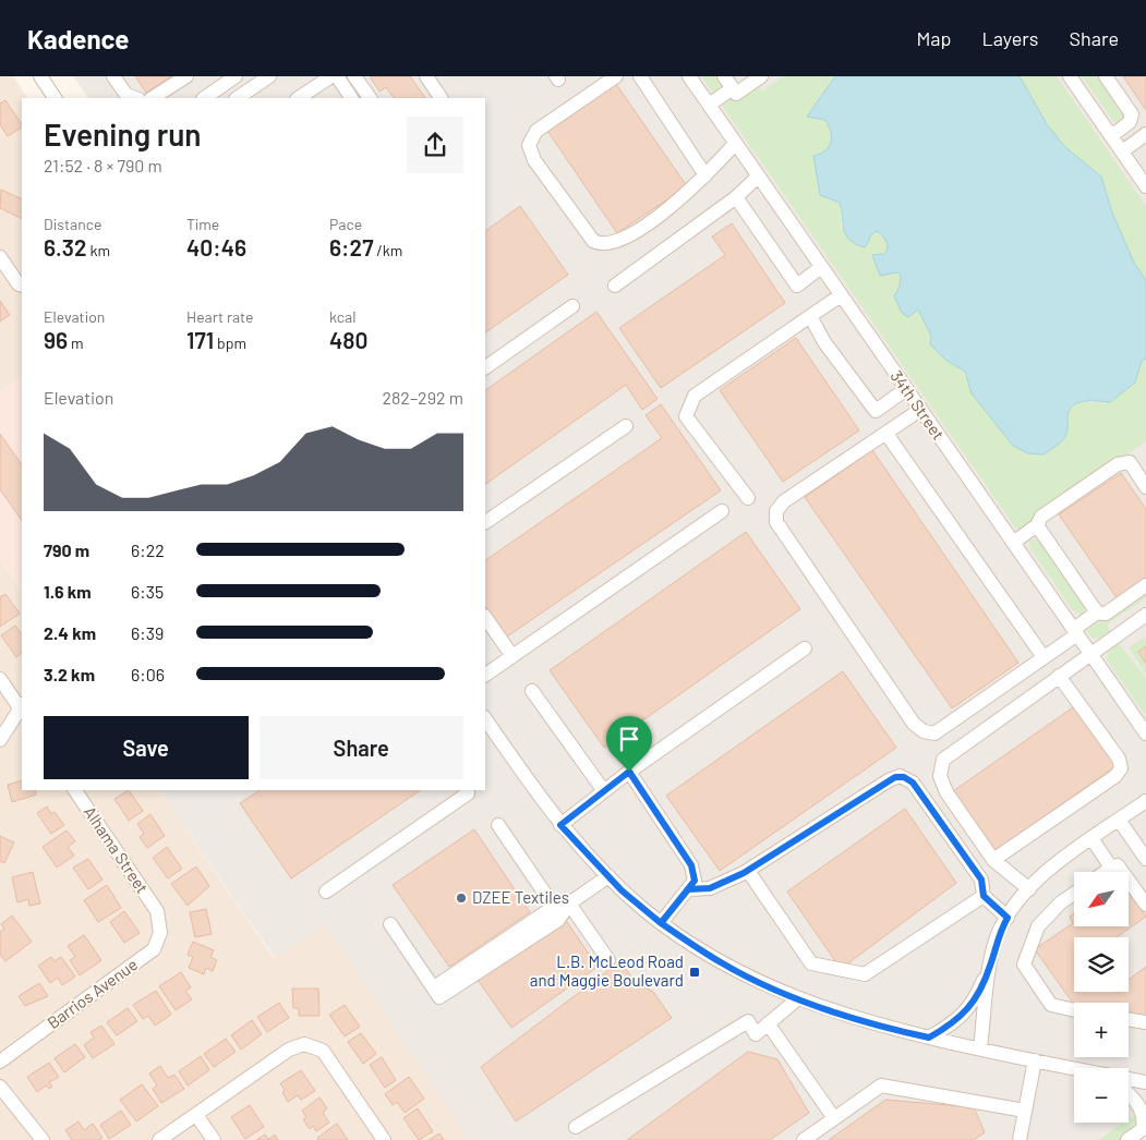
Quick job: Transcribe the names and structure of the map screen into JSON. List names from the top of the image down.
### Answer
{
  "streets": {
    "street": ["34th Street", "Alhama Street", "Barrios Avenue"]
  },
  "crossings": [
    ["Alhama Street", "Barrios Avenue"]
  ],
  "places": {
    "other": ["DZEE Textiles"],
    "transit": ["L.B. McLeod Road and Maggie Boulevard"]
  },
  "north": "bottom left",
  "page": {
    "header": "Kadence",
    "nav": ["Map", "Layers", "Share"],
    "heading": ["Evening run", "21:52 · 8 × 790 m"],
    "stats": [
      ["Distance", "6.32 km"],
      ["Time", "40:46"],
      ["Pace", "6:27 /km"],
      ["Elevation", "96 m"],
      ["Heart rate", "171 bpm"],
      ["kcal", "480"]
    ],
    "chart": ["Elevation", "282–292 m"],
    "list": [
      {
        "name": "790 m",
        "note": "6:22"
      },
      {
        "name": "1.6 km",
        "note": "6:35"
      },
      {
        "name": "2.4 km",
        "note": "6:39"
      },
      {
        "name": "3.2 km",
        "note": "6:06"
      }
    ],
    "buttons": ["Save", "Share"],
    "map_buttons": ["+", "−"]
  }
}
